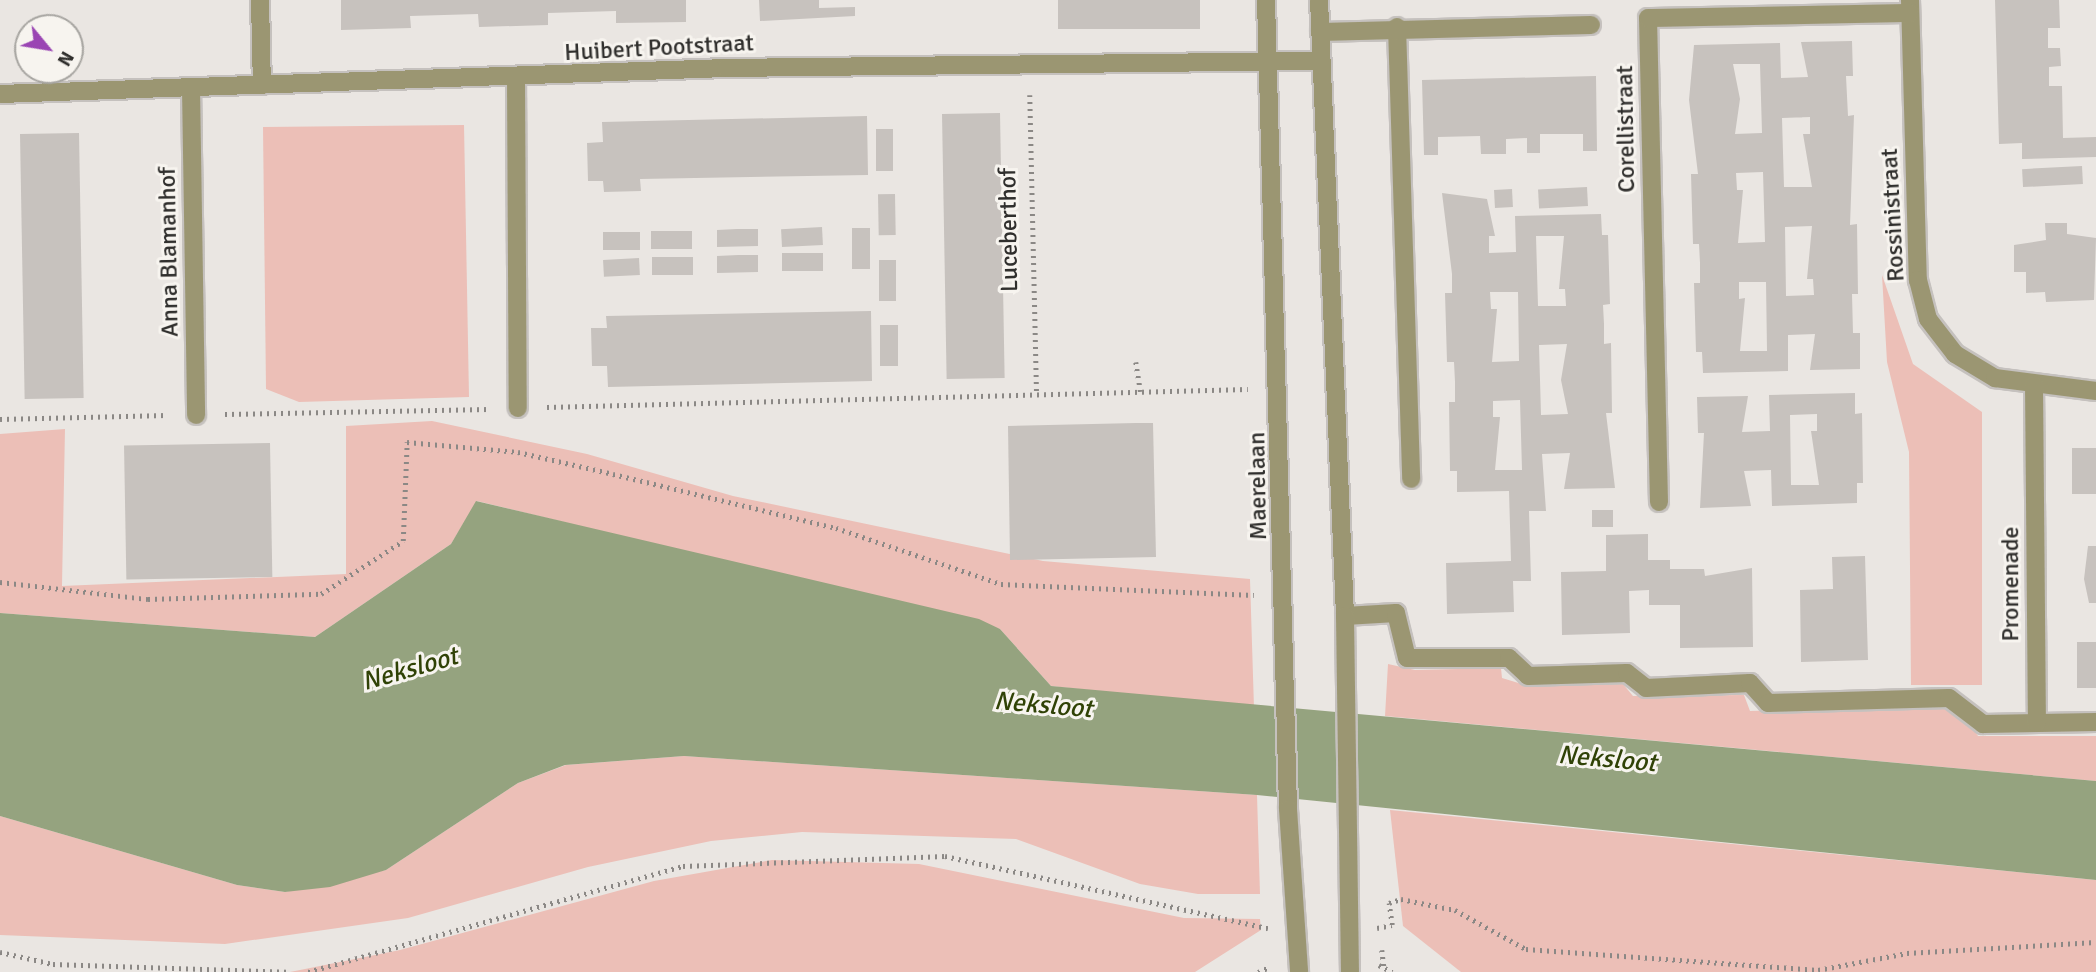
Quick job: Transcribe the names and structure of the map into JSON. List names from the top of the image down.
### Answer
{
  "streets": {
    "street": [
      "Huibert Pootstraat",
      "Corellistraat",
      "Rossinistraat",
      "Anna Blamanhof",
      "Maerelaan",
      "Promenade"
    ],
    "path": ["Luceberthof"]
  },
  "crossings": [
    ["Huibert Pootstraat", "Luceberthof"],
    ["Huibert Pootstraat", "Anna Blamanhof"],
    ["Huibert Pootstraat", "Maerelaan"],
    ["Corellistraat", "Rossinistraat"],
    ["Rossinistraat", "Promenade"]
  ],
  "water": ["Neksloot"],
  "north": "bottom right"
}
